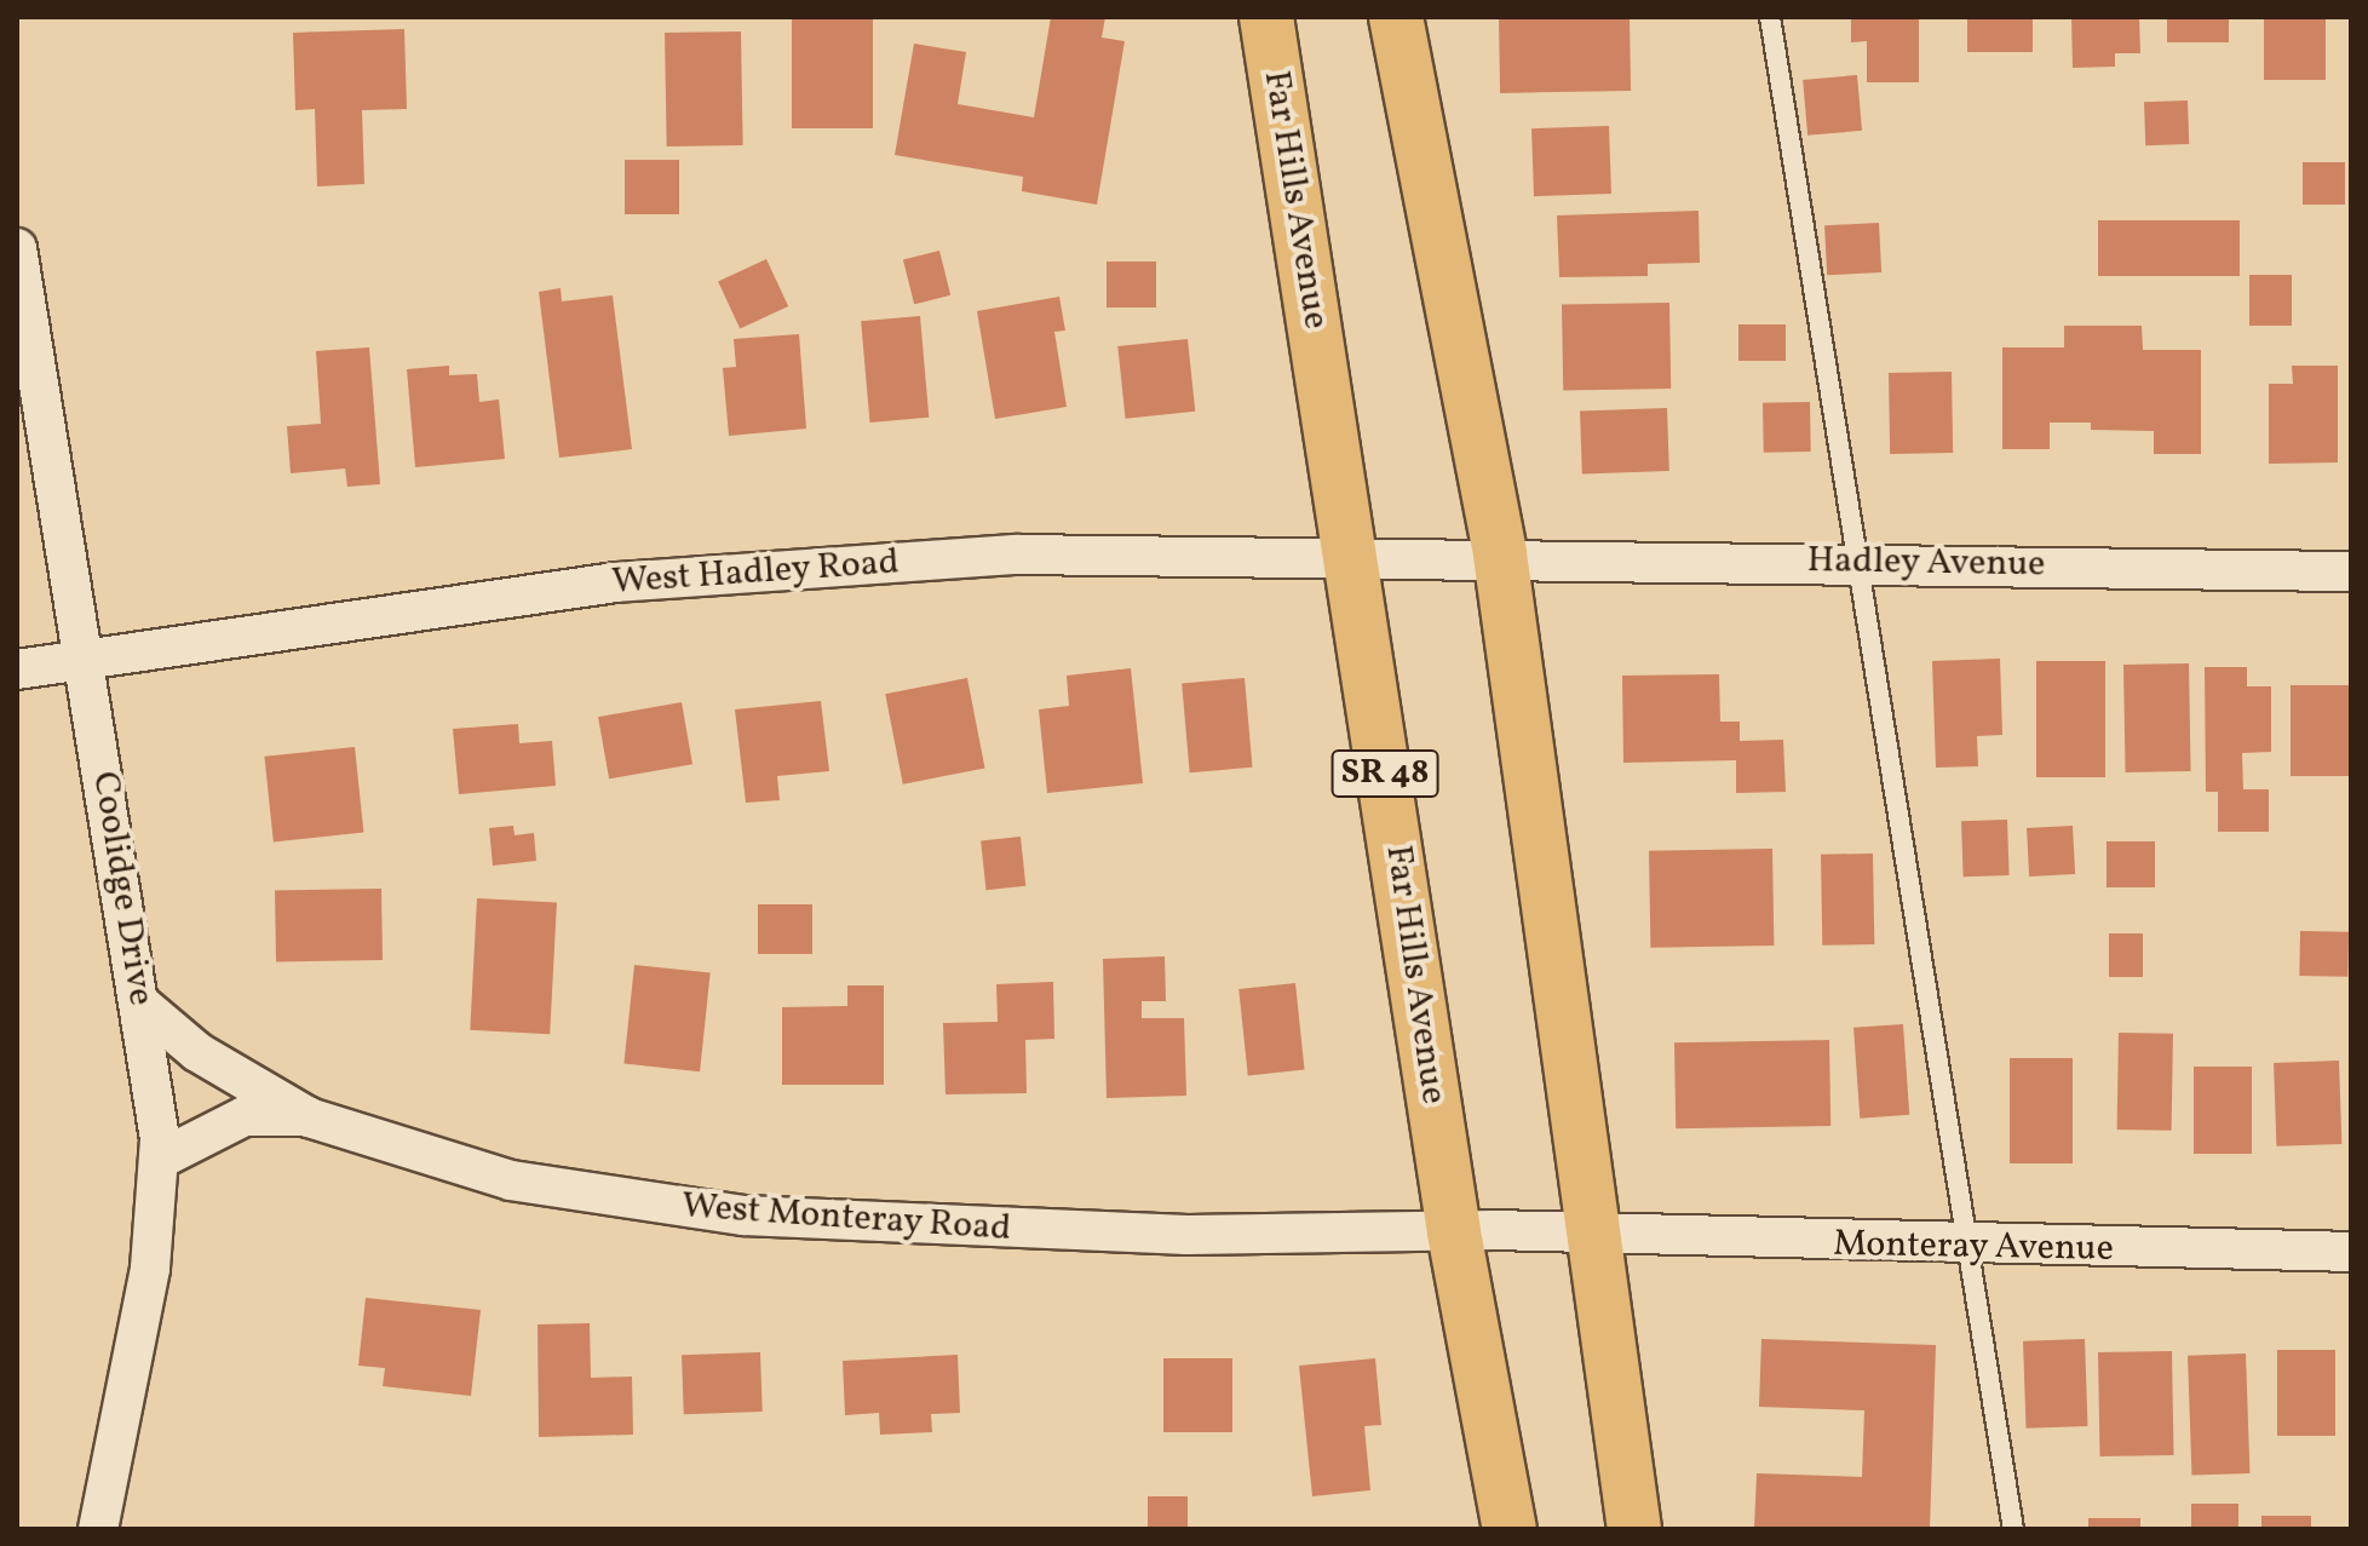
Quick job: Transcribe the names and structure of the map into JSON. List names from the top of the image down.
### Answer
{
  "streets": {
    "main road": ["Far Hills Avenue", "SR 48"],
    "street": [
      "Hadley Avenue",
      "West Hadley Road",
      "Coolidge Drive",
      "West Monteray Road",
      "Monteray Avenue"
    ]
  },
  "crossings": [
    ["Far Hills Avenue", "West Hadley Road"],
    ["Far Hills Avenue", "West Monteray Road"],
    ["Hadley Avenue", "West Hadley Road"],
    ["West Hadley Road", "Coolidge Drive"],
    ["Coolidge Drive", "West Monteray Road"],
    ["West Monteray Road", "Monteray Avenue"]
  ]
}
